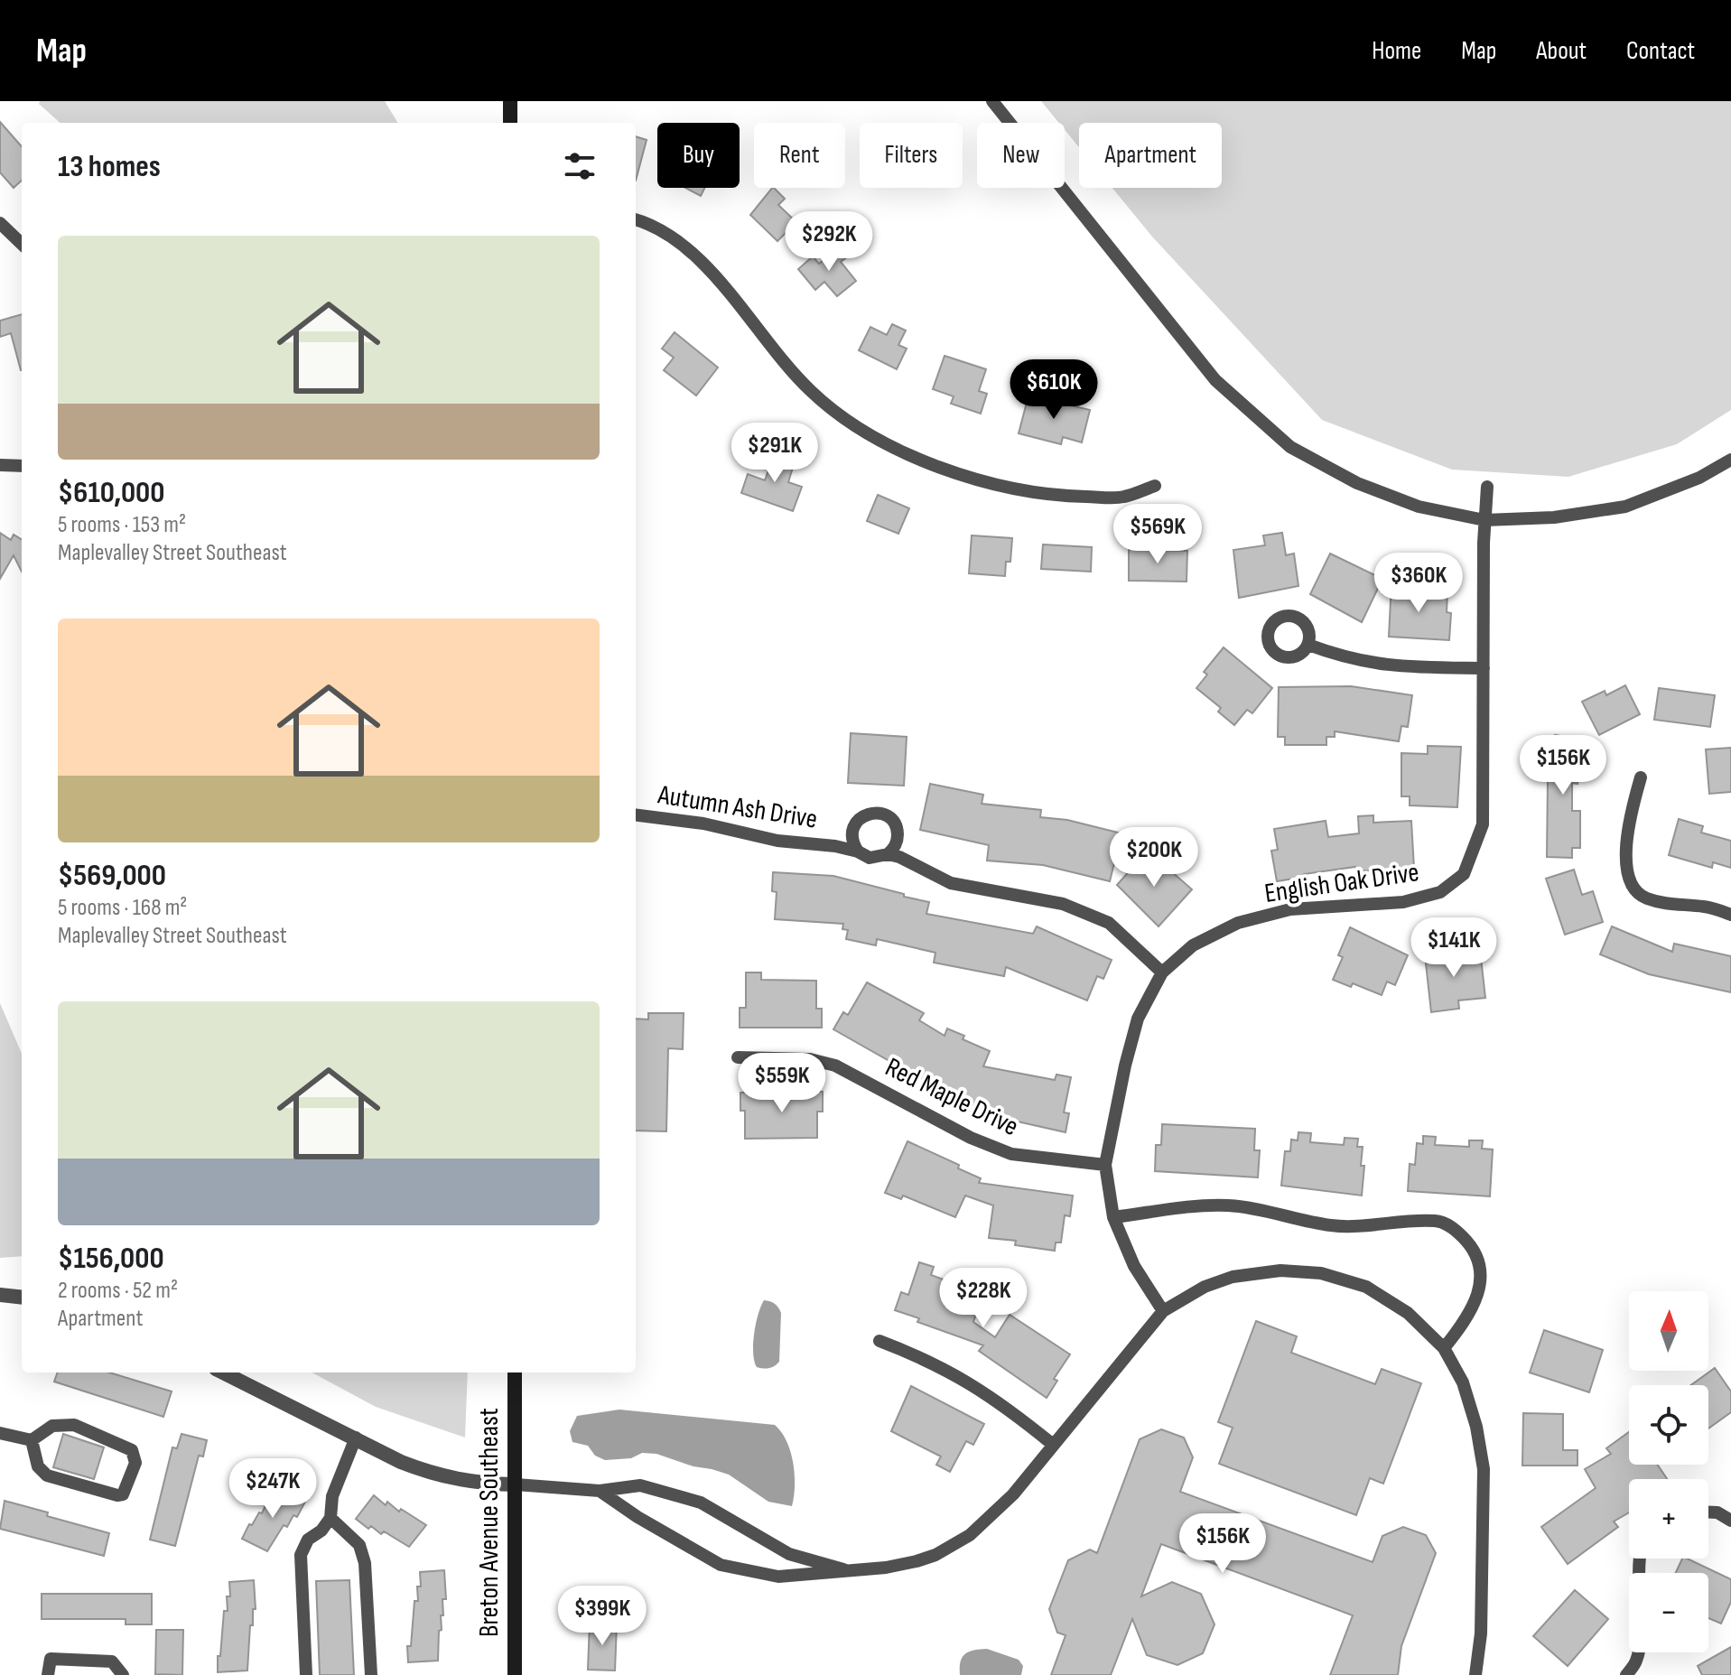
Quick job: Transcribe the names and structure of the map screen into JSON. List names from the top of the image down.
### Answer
{
  "streets": {
    "main road": ["Breton Avenue Southeast"],
    "street": ["Autumn Ash Drive", "English Oak Drive", "Red Maple Drive"]
  },
  "crossings": [
    ["Autumn Ash Drive", "English Oak Drive"],
    ["English Oak Drive", "Red Maple Drive"]
  ],
  "north": "top",
  "page": {
    "header": "Map",
    "nav": [
      "Home",
      "Map",
      "About",
      "Contact"
    ],
    "chip": [
      "Buy",
      "Rent",
      "Filters",
      "New",
      "Apartment"
    ],
    "heading": "13 homes",
    "list": [
      {
        "name": "$610,000",
        "note": "5 rooms · 153 m² · Maplevalley Street Southeast"
      },
      {
        "name": "$569,000",
        "note": "5 rooms · 168 m² · Maplevalley Street Southeast"
      },
      {
        "name": "$156,000",
        "note": "2 rooms · 52 m² · Apartment"
      }
    ],
    "price": [
      "$292K",
      "$610K",
      "$291K",
      "$569K",
      "$360K",
      "$156K",
      "$200K",
      "$141K",
      "$559K",
      "$228K",
      "$247K",
      "$156K",
      "$399K"
    ],
    "map_buttons": ["+", "−"]
  }
}
